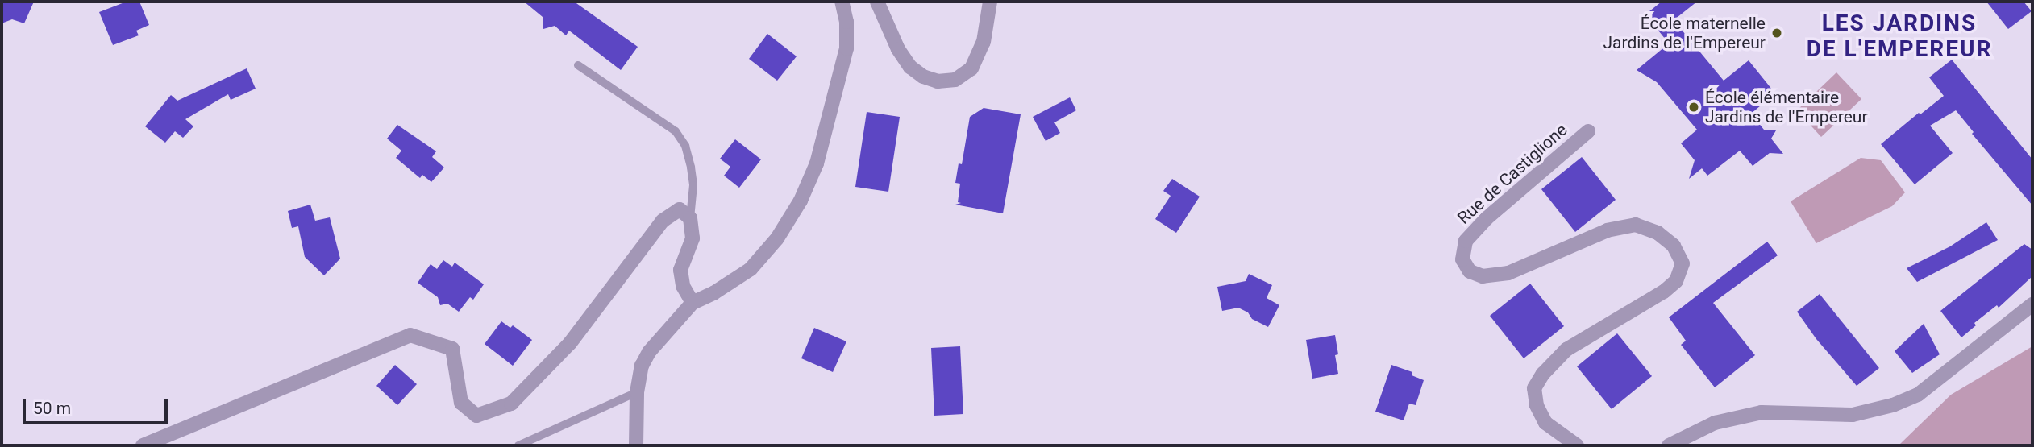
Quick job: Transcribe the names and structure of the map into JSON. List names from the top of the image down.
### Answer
{
  "streets": {
    "street": ["Rue de Castiglione"]
  },
  "districts": ["LES JARDINS DE L'EMPEREUR"],
  "places": ["École maternelle Jardins de l'Empereur", "École élémentaire Jardins de l'Empereur"],
  "scale_bar": "50 m"
}
